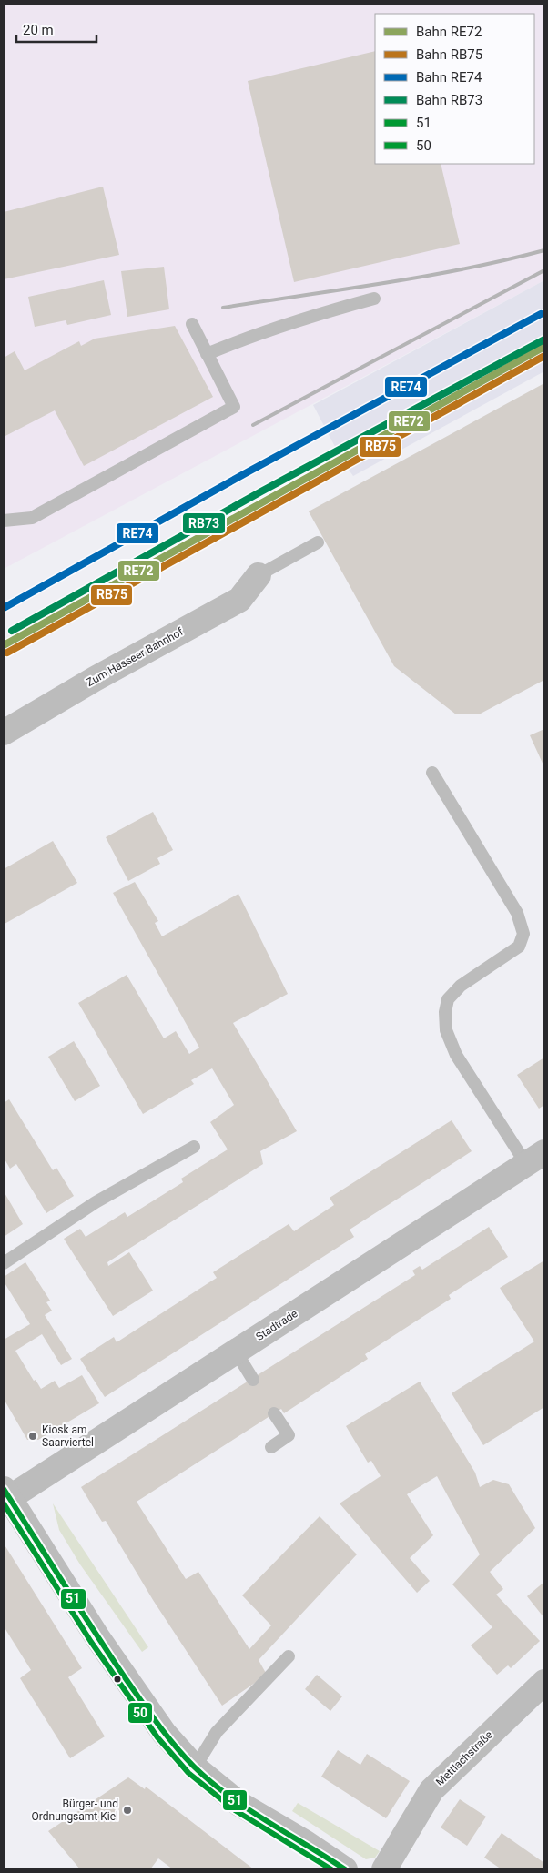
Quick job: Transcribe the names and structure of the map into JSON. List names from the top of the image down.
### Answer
{
  "streets": {
    "street": ["Zum Hasseer Bahnhof", "Stadtrade", "Mettlachstraße"]
  },
  "places": ["Kiosk am Saarviertel", "Bürger- und Ordnungsamt Kiel"],
  "lines": [
    "rail line RE74",
    "rail line RB73",
    "rail line RE72",
    "rail line RB75",
    "transit line 51",
    "transit line 50"
  ],
  "legend": [
    "Bahn RE72",
    "Bahn RB75",
    "Bahn RE74",
    "Bahn RB73",
    "51",
    "50"
  ],
  "scale_bar": "20 m"
}
